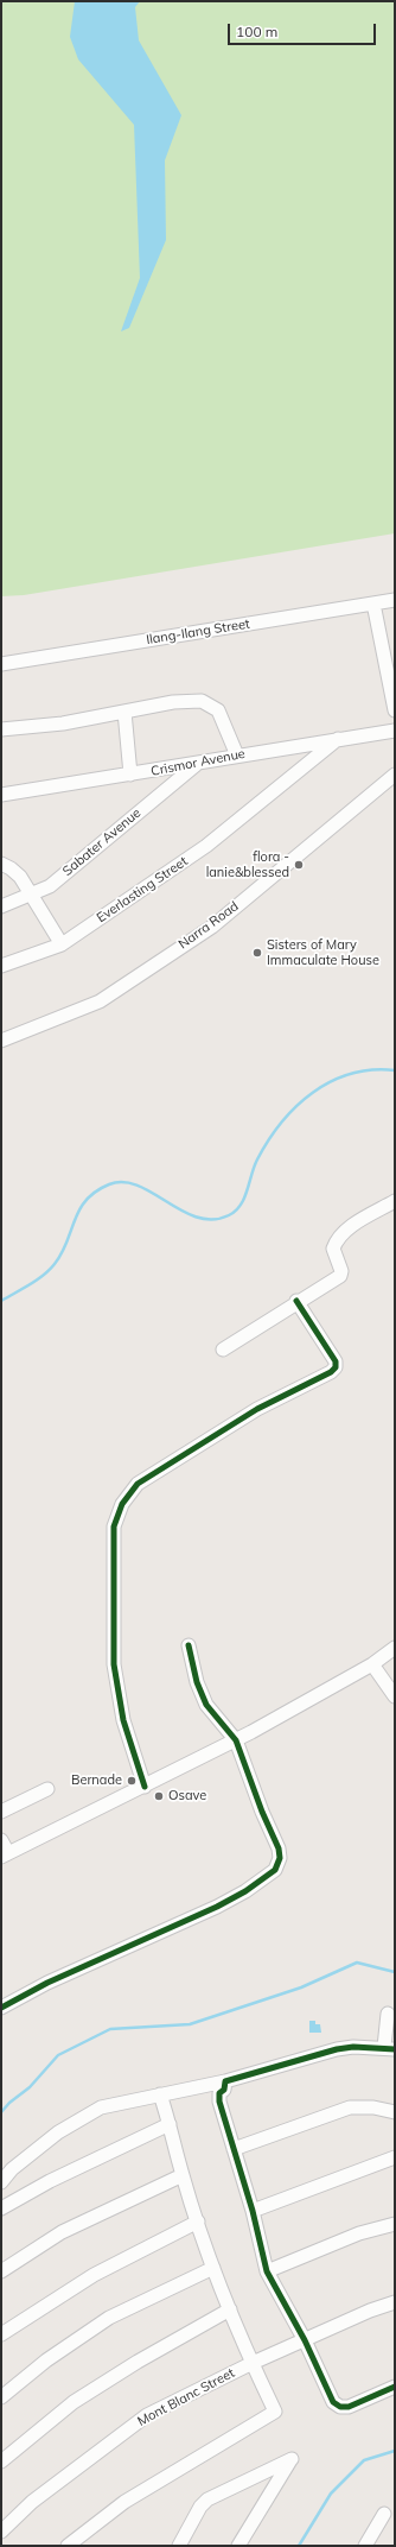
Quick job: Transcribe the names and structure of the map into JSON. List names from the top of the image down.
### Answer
{
  "streets": {
    "street": [
      "Ilang-Ilang Street",
      "Crismor Avenue",
      "Sabater Avenue",
      "Everlasting Street",
      "Narra Road",
      "Mont Blanc Street"
    ]
  },
  "crossings": [
    ["Crismor Avenue", "Sabater Avenue"],
    ["Crismor Avenue", "Everlasting Street"]
  ],
  "places": [
    "flora - lanie&blessed",
    "Sisters of Mary Immaculate House",
    "Bernade",
    "Osave"
  ],
  "scale_bar": "100 m"
}
